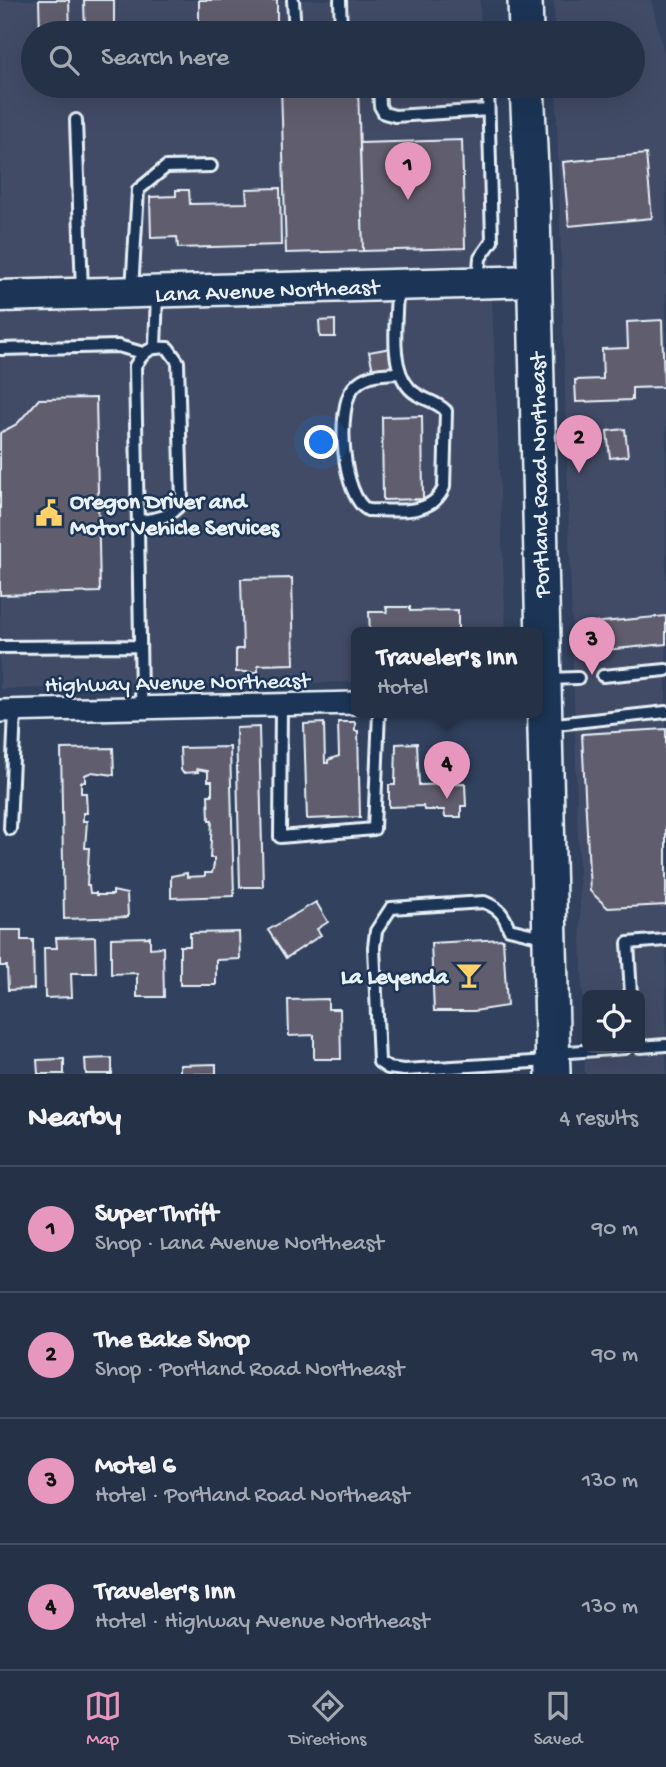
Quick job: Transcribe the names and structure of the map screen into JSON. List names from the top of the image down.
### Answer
{
  "streets": {
    "main road": ["Portland Road Northeast"],
    "street": ["Lana Avenue Northeast", "Highway Avenue Northeast"]
  },
  "crossings": [
    ["Lana Avenue Northeast", "Portland Road Northeast"]
  ],
  "places": {
    "public building": ["Oregon Driver and Motor Vehicle Services"],
    "bar": ["La Leyenda"]
  },
  "page": {
    "search": "Search here",
    "pins": [
      "1",
      "2",
      "3",
      "4"
    ],
    "popup": ["Traveler's Inn", "Hotel"],
    "heading": ["Nearby", "4 results"],
    "list": [
      {
        "mark": "1",
        "name": "Super Thrift",
        "note": "Shop · Lana Avenue Northeast",
        "value": "90 m"
      },
      {
        "mark": "2",
        "name": "The Bake Shop",
        "note": "Shop · Portland Road Northeast",
        "value": "90 m"
      },
      {
        "mark": "3",
        "name": "Motel 6",
        "note": "Hotel · Portland Road Northeast",
        "value": "130 m"
      },
      {
        "mark": "4",
        "name": "Traveler's Inn",
        "note": "Hotel · Highway Avenue Northeast",
        "value": "130 m"
      }
    ],
    "nav": ["Map", "Directions", "Saved"]
  }
}
